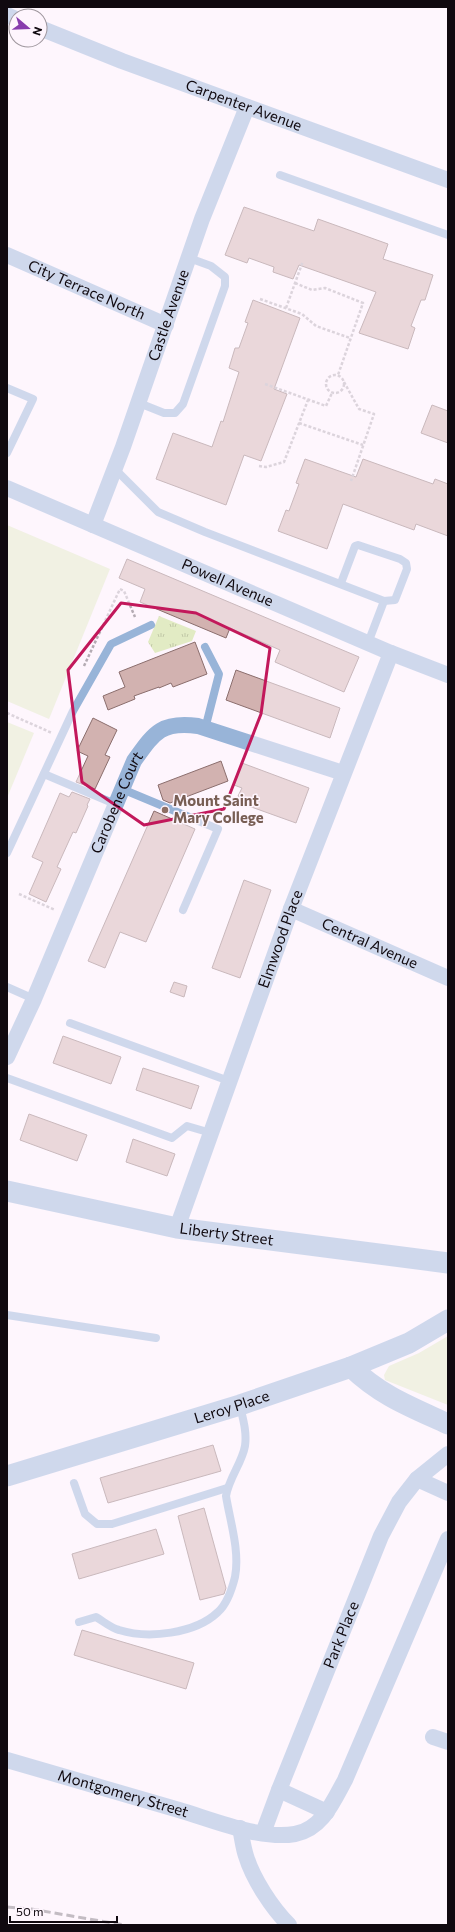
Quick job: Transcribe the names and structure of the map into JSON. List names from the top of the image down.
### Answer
{
  "streets": {
    "street": [
      "Carpenter Avenue",
      "City Terrace North",
      "Castle Avenue",
      "Powell Avenue",
      "Carobene Court",
      "Elmwood Place",
      "Central Avenue",
      "Liberty Street",
      "Leroy Place",
      "Park Place",
      "Montgomery Street"
    ]
  },
  "crossings": [
    ["Carpenter Avenue", "Castle Avenue"],
    ["City Terrace North", "Castle Avenue"],
    ["Castle Avenue", "Powell Avenue"],
    ["Powell Avenue", "Elmwood Place"],
    ["Carobene Court", "Elmwood Place"],
    ["Elmwood Place", "Central Avenue"],
    ["Elmwood Place", "Liberty Street"]
  ],
  "places": ["Mount Saint Mary College"],
  "scale_bar": "50 m",
  "north": "right"
}
